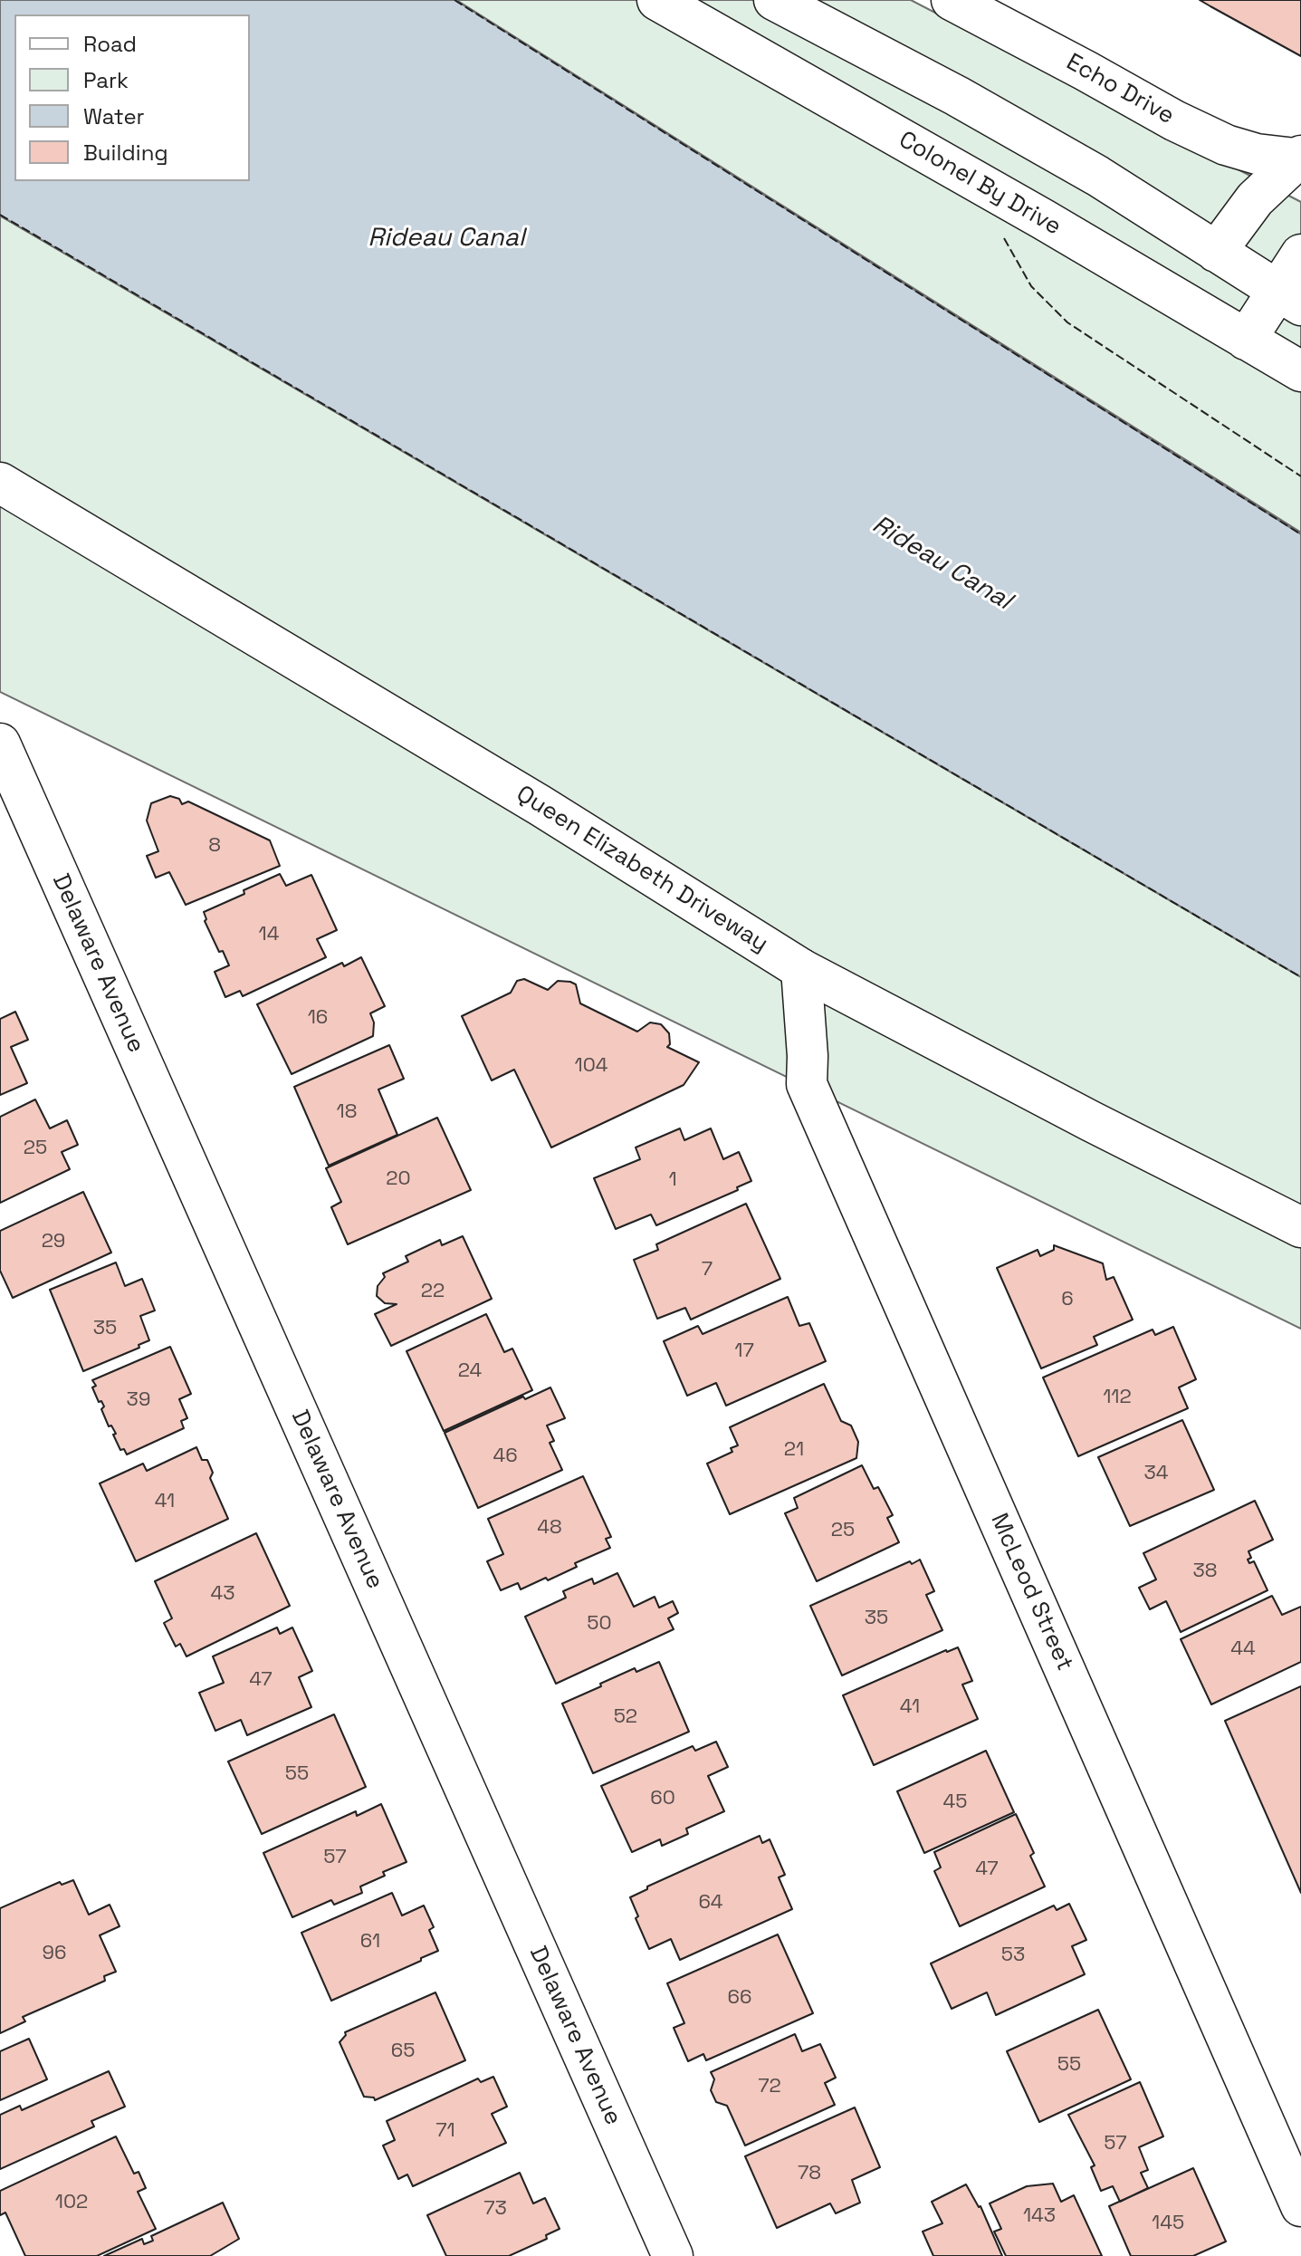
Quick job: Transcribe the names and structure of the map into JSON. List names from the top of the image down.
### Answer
{
  "streets": {
    "street": [
      "Echo Drive",
      "Colonel By Drive",
      "Queen Elizabeth Driveway",
      "Delaware Avenue",
      "McLeod Street"
    ]
  },
  "crossings": [
    ["Queen Elizabeth Driveway", "McLeod Street"]
  ],
  "water": ["Rideau Canal"],
  "house_numbers": [
    "8",
    "14",
    "16",
    "104",
    "18",
    "25",
    "20",
    "1",
    "29",
    "7",
    "22",
    "6",
    "35",
    "17",
    "24",
    "112",
    "39",
    "21",
    "46",
    "34",
    "41",
    "48",
    "25",
    "38",
    "43",
    "35",
    "50",
    "44",
    "47",
    "41",
    "52",
    "55",
    "60",
    "45",
    "57",
    "47",
    "64",
    "61",
    "96",
    "53",
    "66",
    "65",
    "55",
    "72",
    "71",
    "57",
    "78",
    "102",
    "73",
    "143",
    "145"
  ],
  "legend": [
    "Road",
    "Park",
    "Water",
    "Building"
  ]
}
